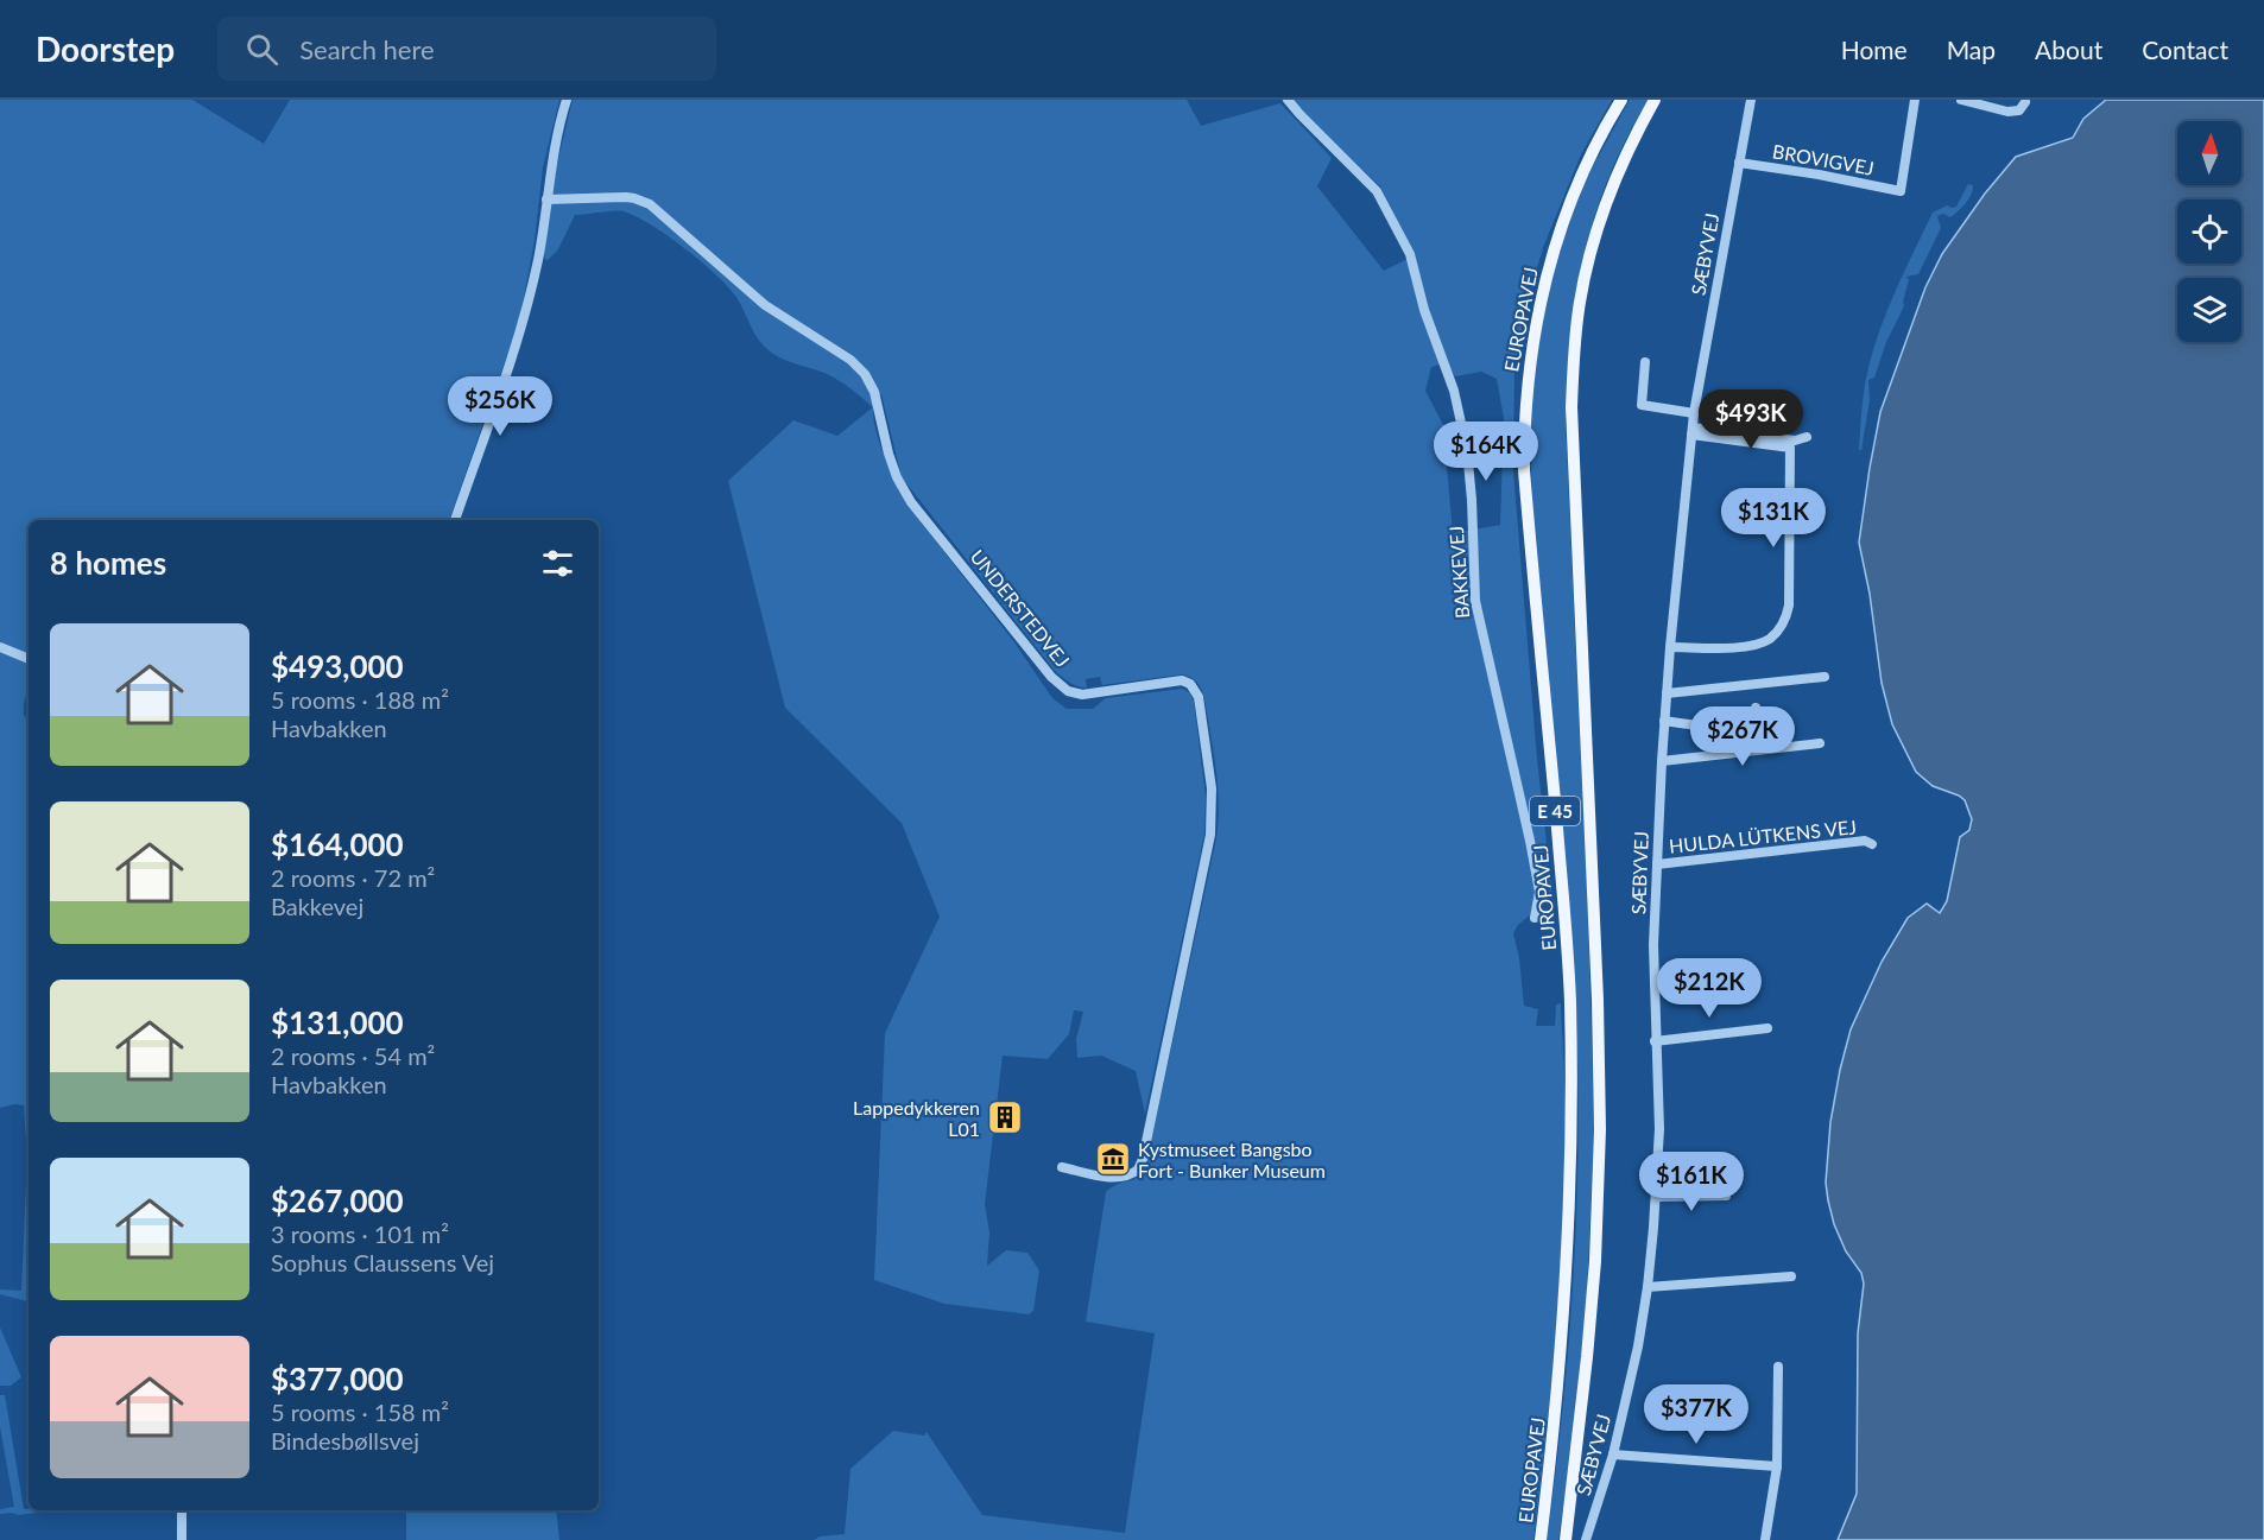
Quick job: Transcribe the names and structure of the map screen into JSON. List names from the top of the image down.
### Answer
{
  "streets": {
    "main road": ["EUROPAVEJ", "E 45"],
    "street": [
      "BROVIGVEJ",
      "SÆBYVEJ",
      "BAKKEVEJ",
      "UNDERSTEDVEJ",
      "HULDA LÜTKENS VEJ"
    ]
  },
  "crossings": [
    ["BROVIGVEJ", "SÆBYVEJ"],
    ["SÆBYVEJ", "HULDA LÜTKENS VEJ"]
  ],
  "places": {
    "building": ["Lappedykkeren L01"],
    "museum": ["Kystmuseet Bangsbo Fort - Bunker Museum"]
  },
  "north": "top",
  "page": {
    "header": "Doorstep",
    "search": "Search here",
    "nav": [
      "Home",
      "Map",
      "About",
      "Contact"
    ],
    "price": [
      "$256K",
      "$493K",
      "$164K",
      "$131K",
      "$267K",
      "$212K",
      "$161K",
      "$377K"
    ],
    "heading": "8 homes",
    "list": [
      {
        "name": "$493,000",
        "note": "5 rooms · 188 m² · Havbakken"
      },
      {
        "name": "$164,000",
        "note": "2 rooms · 72 m² · Bakkevej"
      },
      {
        "name": "$131,000",
        "note": "2 rooms · 54 m² · Havbakken"
      },
      {
        "name": "$267,000",
        "note": "3 rooms · 101 m² · Sophus Claussens Vej"
      },
      {
        "name": "$377,000",
        "note": "5 rooms · 158 m² · Bindesbøllsvej"
      }
    ]
  }
}
